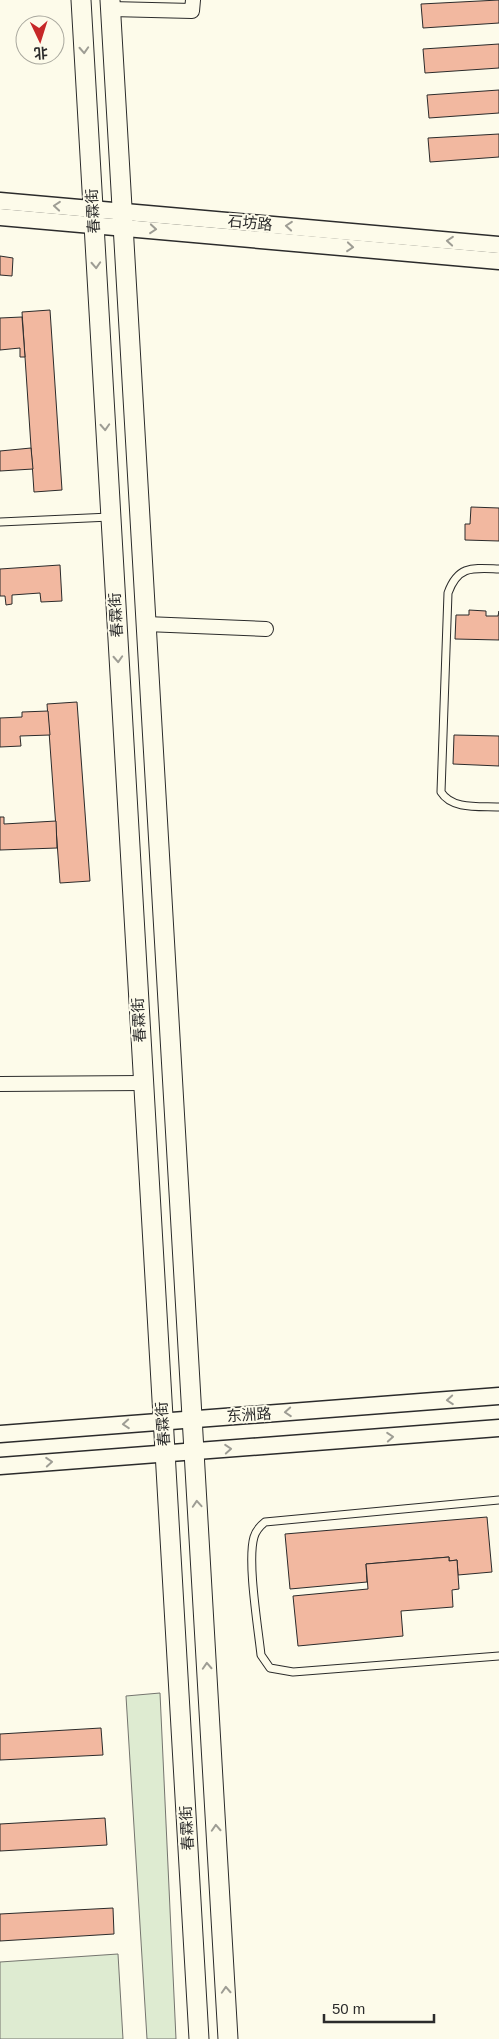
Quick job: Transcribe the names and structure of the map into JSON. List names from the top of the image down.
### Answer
{
  "streets": {
    "main road": ["春霖街"],
    "street": ["石坊路", "东洲路"]
  },
  "crossings": [
    ["春霖街", "石坊路"],
    ["春霖街", "东洲路"]
  ],
  "scale_bar": "50 m",
  "north": "bottom"
}
